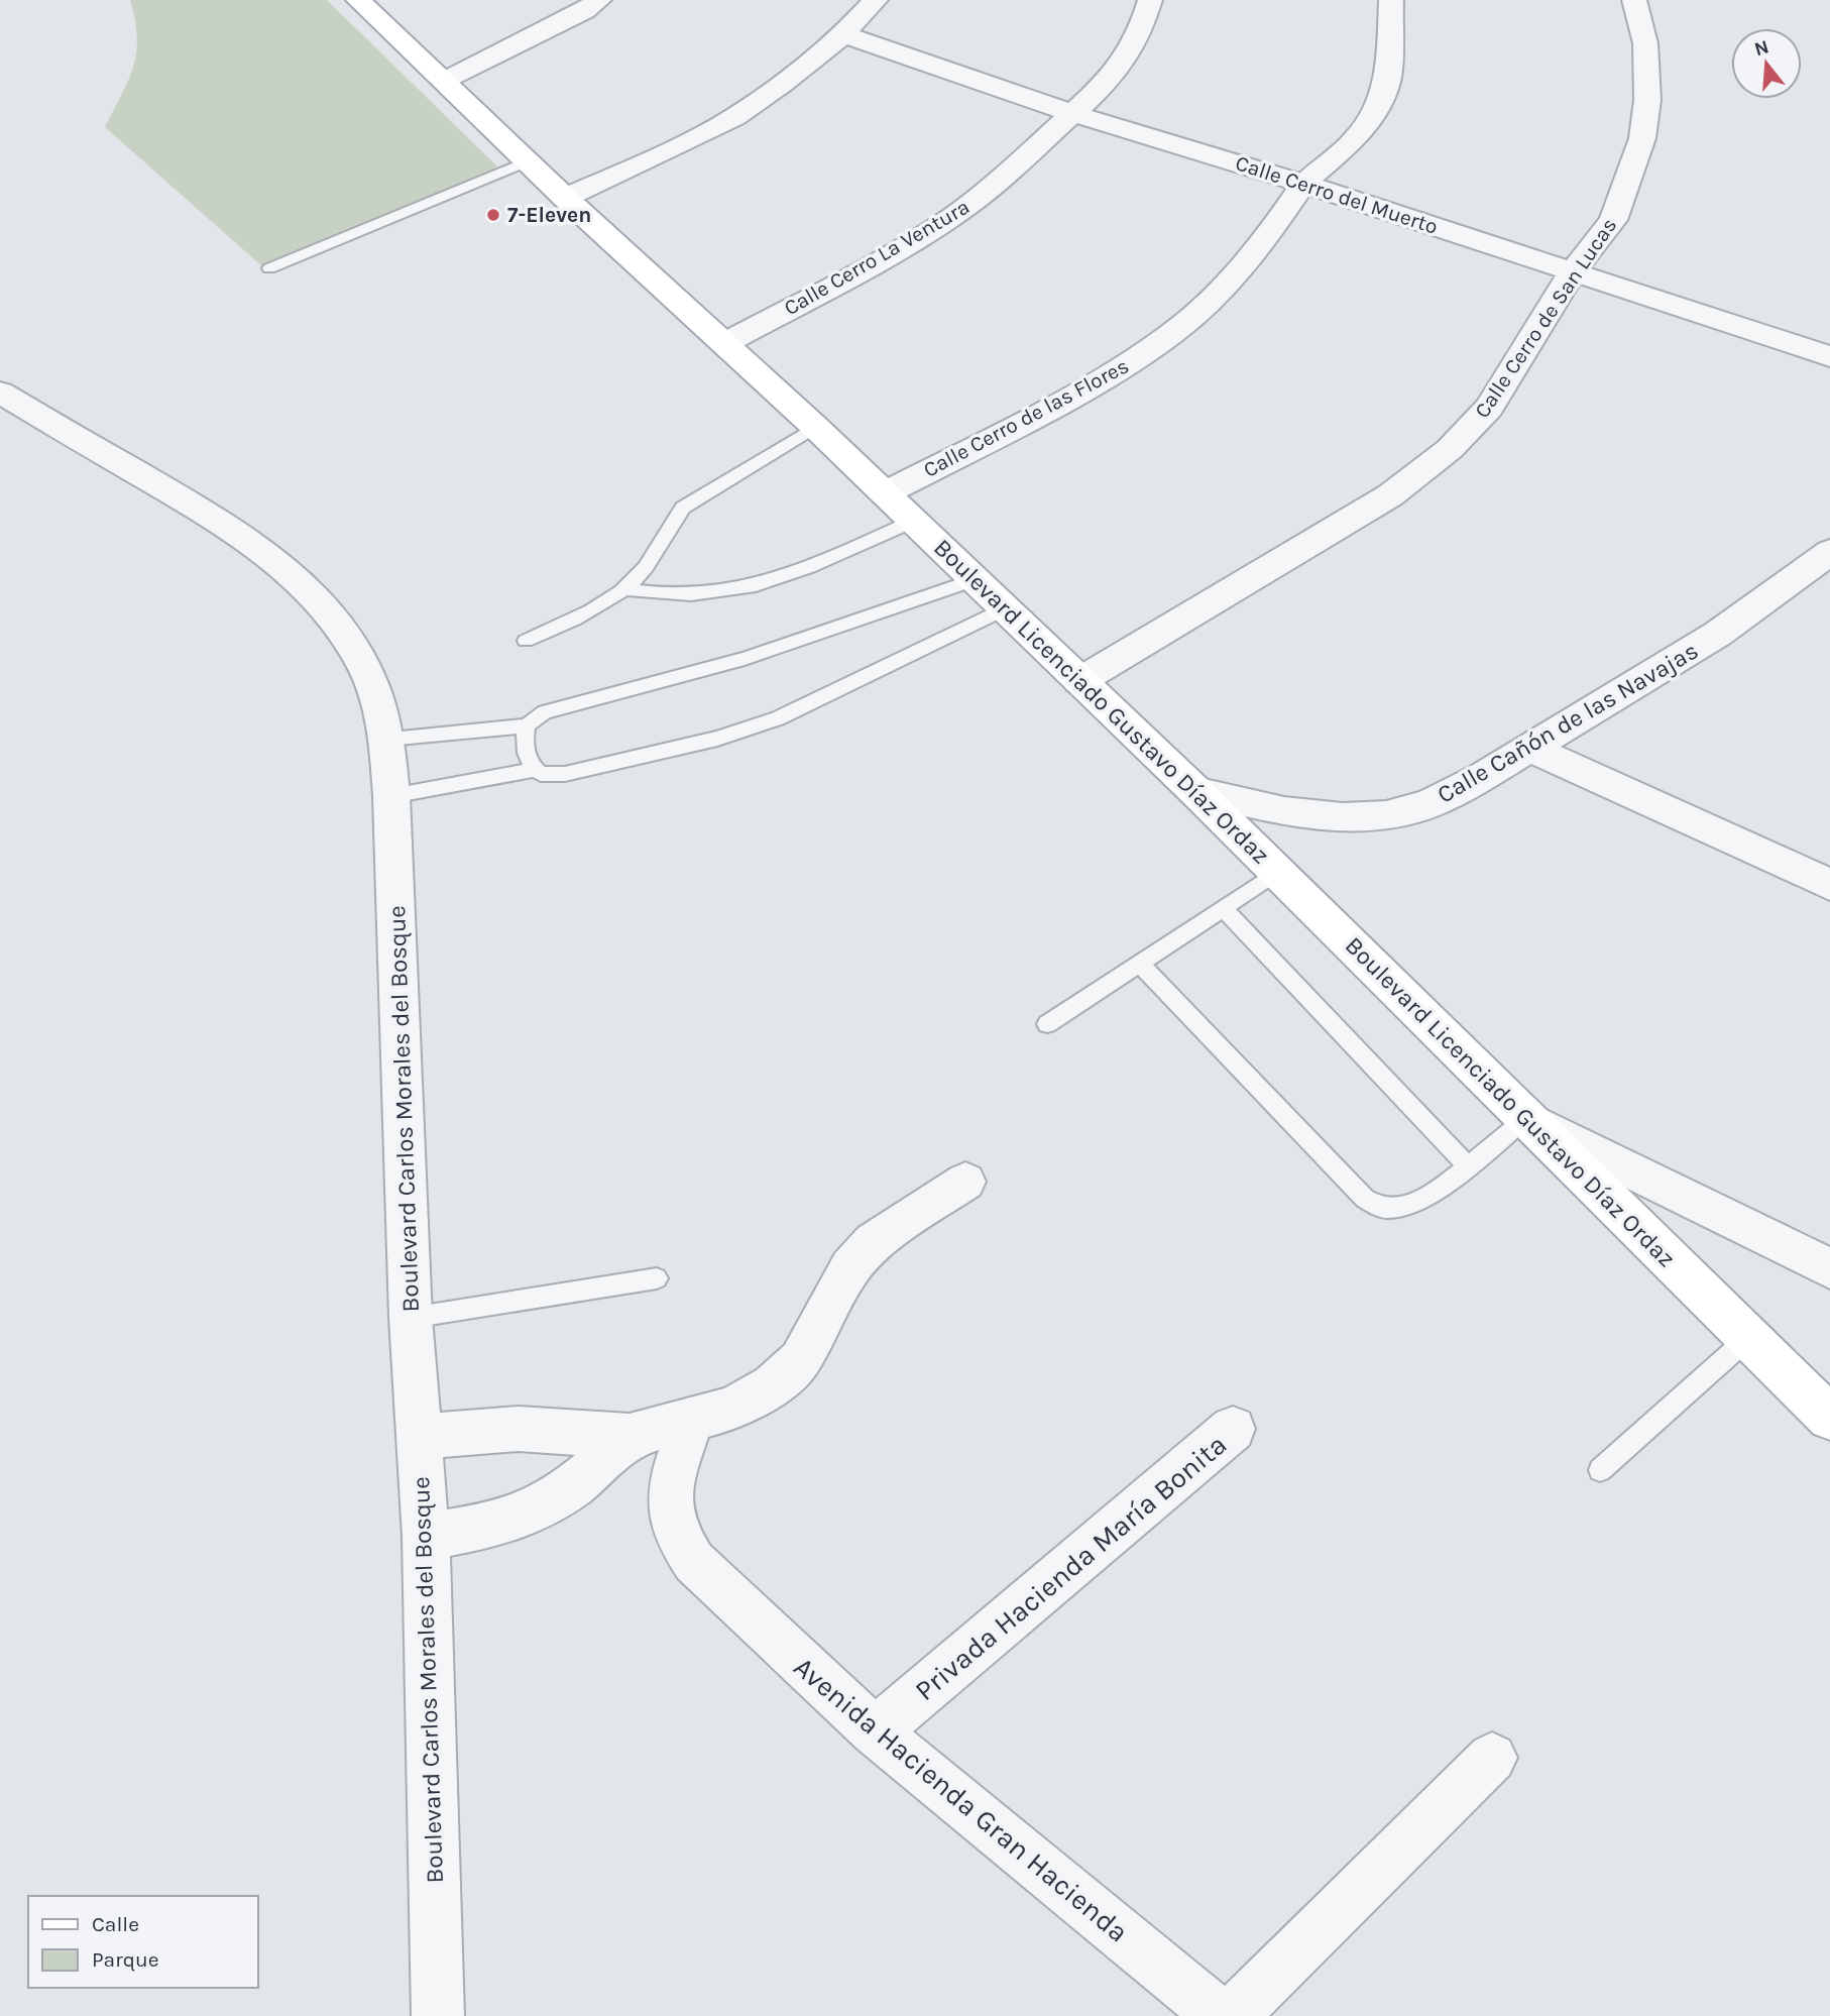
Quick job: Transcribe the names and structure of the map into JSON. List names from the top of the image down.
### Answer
{
  "streets": {
    "main road": ["Boulevard Licenciado Gustavo Díaz Ordaz"],
    "street": [
      "Calle Cerro del Muerto",
      "Calle Cerro La Ventura",
      "Calle Cerro de San Lucas",
      "Calle Cerro de las Flores",
      "Calle Cañón de las Navajas",
      "Boulevard Carlos Morales del Bosque",
      "Privada Hacienda María Bonita",
      "Avenida Hacienda Gran Hacienda"
    ]
  },
  "crossings": [
    ["Calle Cerro del Muerto", "Calle Cerro La Ventura"],
    ["Calle Cerro del Muerto", "Calle Cerro de San Lucas"],
    ["Calle Cerro del Muerto", "Calle Cerro de las Flores"],
    ["Calle Cerro La Ventura", "Boulevard Licenciado Gustavo Díaz Ordaz"],
    ["Calle Cerro de San Lucas", "Boulevard Licenciado Gustavo Díaz Ordaz"],
    ["Calle Cerro de las Flores", "Boulevard Licenciado Gustavo Díaz Ordaz"],
    ["Boulevard Licenciado Gustavo Díaz Ordaz", "Calle Cañón de las Navajas"],
    ["Privada Hacienda María Bonita", "Avenida Hacienda Gran Hacienda"]
  ],
  "places": ["7-Eleven"],
  "legend": ["Calle", "Parque"],
  "north": "top"
}
